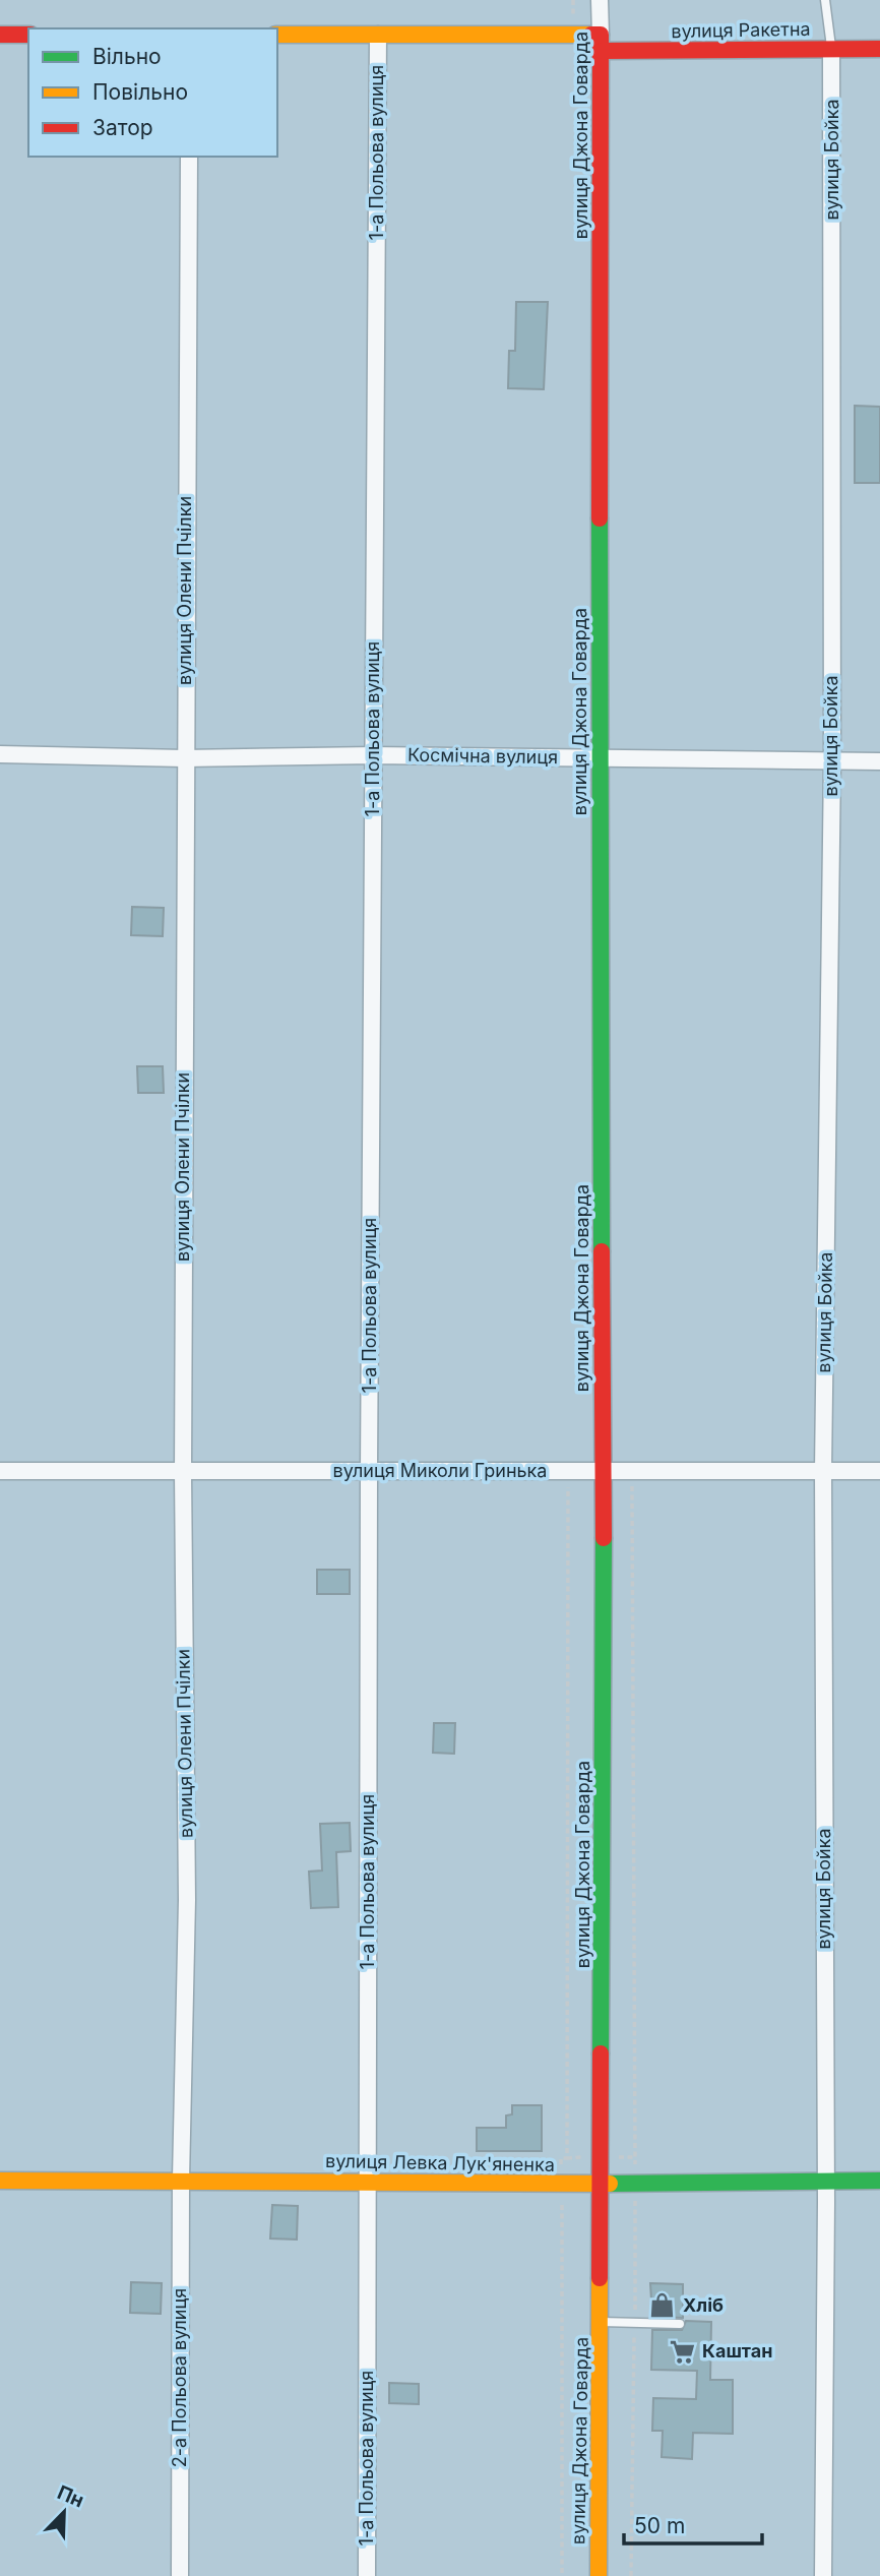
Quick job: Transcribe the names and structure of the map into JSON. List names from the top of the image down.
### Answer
{
  "streets": {
    "street": [
      "вулиця Ракетна",
      "вулиця Джона Говарда",
      "1-а Польова вулиця",
      "вулиця Бойка",
      "вулиця Олени Пчілки",
      "Космічна вулиця",
      "вулиця Миколи Гринька",
      "вулиця Левка Лук'яненка",
      "2-а Польова вулиця"
    ]
  },
  "crossings": [
    ["вулиця Ракетна", "вулиця Джона Говарда"],
    ["вулиця Ракетна", "1-а Польова вулиця"],
    ["вулиця Ракетна", "вулиця Бойка"],
    ["вулиця Джона Говарда", "Космічна вулиця"],
    ["вулиця Джона Говарда", "вулиця Миколи Гринька"],
    ["вулиця Джона Говарда", "вулиця Левка Лук'яненка"],
    ["1-а Польова вулиця", "Космічна вулиця"],
    ["1-а Польова вулиця", "вулиця Миколи Гринька"],
    ["1-а Польова вулиця", "вулиця Левка Лук'яненка"],
    ["вулиця Бойка", "Космічна вулиця"],
    ["вулиця Бойка", "вулиця Миколи Гринька"],
    ["вулиця Бойка", "вулиця Левка Лук'яненка"],
    ["вулиця Олени Пчілки", "Космічна вулиця"],
    ["вулиця Олени Пчілки", "вулиця Миколи Гринька"],
    ["вулиця Олени Пчілки", "вулиця Левка Лук'яненка"],
    ["вулиця Олени Пчілки", "2-а Польова вулиця"],
    ["вулиця Левка Лук'яненка", "2-а Польова вулиця"]
  ],
  "places": {
    "shop": ["Хліб"],
    "supermarket": ["Каштан"]
  },
  "legend": ["Вільно", "Повільно", "Затор"],
  "scale_bar": "50 m",
  "north": "top right"
}
